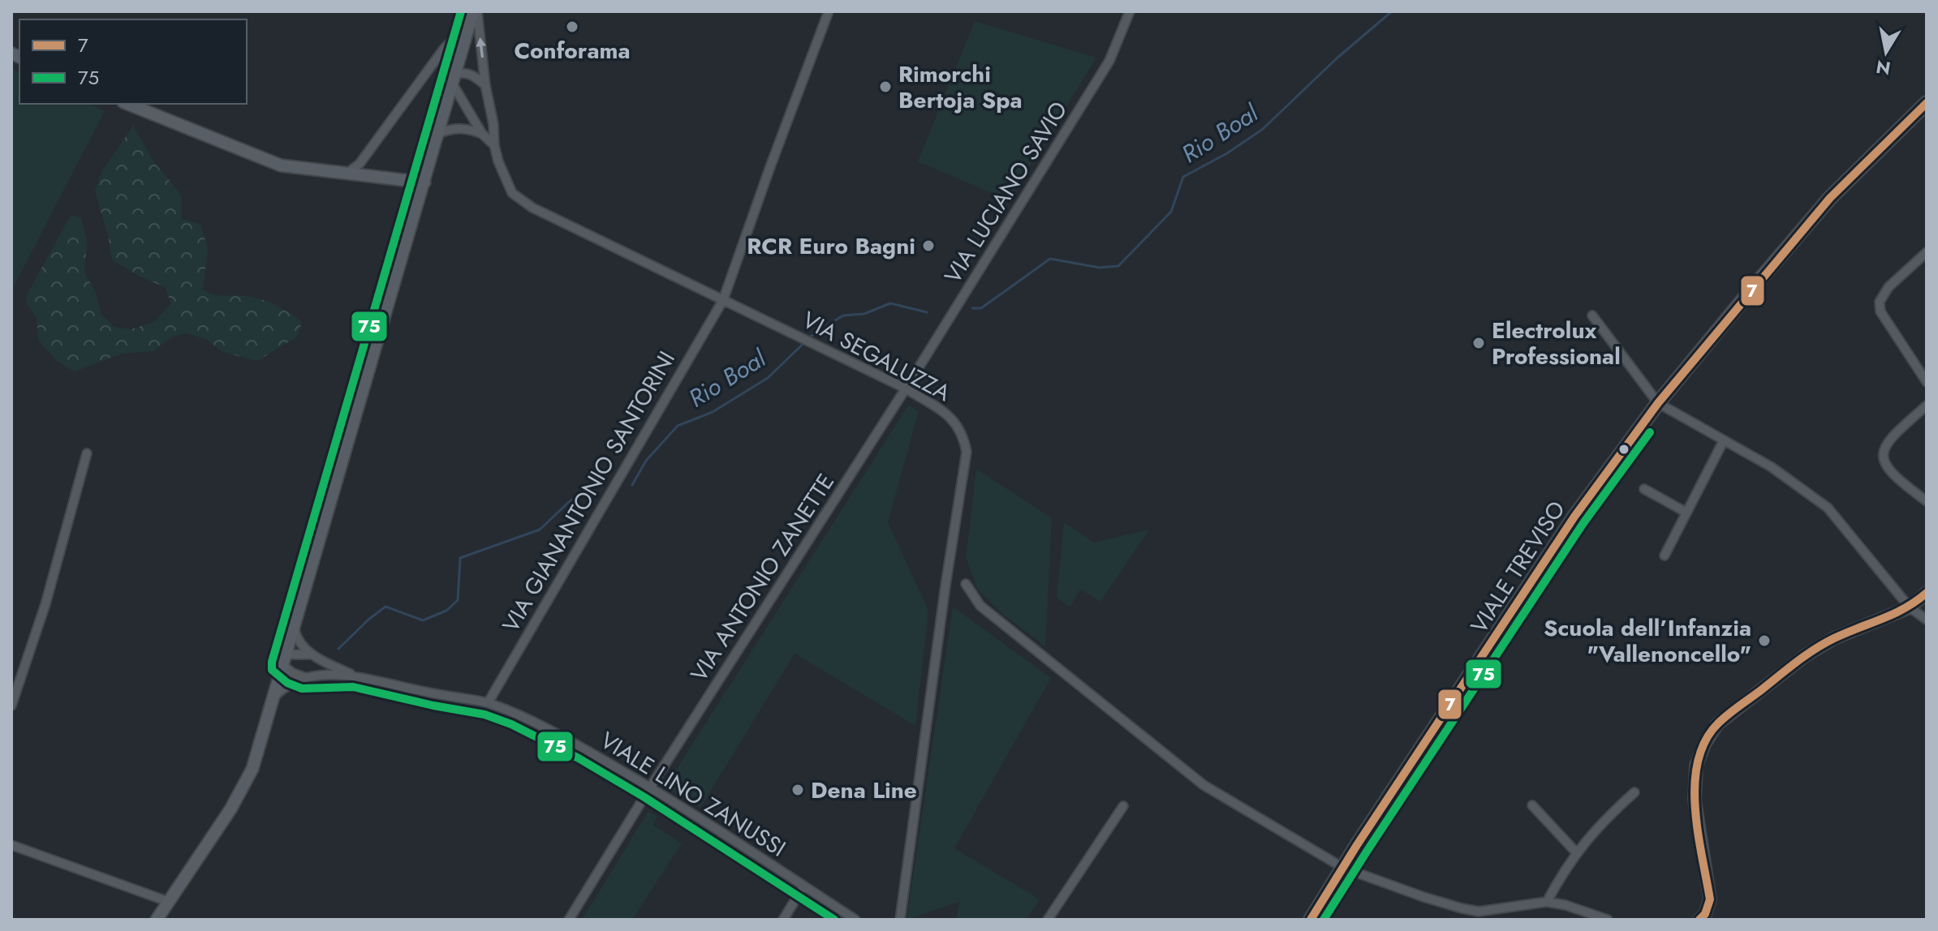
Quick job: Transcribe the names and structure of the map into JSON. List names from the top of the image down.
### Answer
{
  "streets": {
    "main road": ["VIALE TREVISO"],
    "street": [
      "VIA LUCIANO SAVIO",
      "VIA SEGALUZZA",
      "VIA GIANANTONIO SANTORINI",
      "VIA ANTONIO ZANETTE",
      "VIALE LINO ZANUSSI"
    ]
  },
  "crossings": [
    ["VIA LUCIANO SAVIO", "VIA SEGALUZZA"],
    ["VIA LUCIANO SAVIO", "VIA ANTONIO ZANETTE"],
    ["VIA SEGALUZZA", "VIA GIANANTONIO SANTORINI"],
    ["VIA SEGALUZZA", "VIA ANTONIO ZANETTE"],
    ["VIA GIANANTONIO SANTORINI", "VIALE LINO ZANUSSI"],
    ["VIA ANTONIO ZANETTE", "VIALE LINO ZANUSSI"]
  ],
  "water": ["Rio Boal"],
  "places": [
    "Conforama",
    "Rimorchi Bertoja Spa",
    "RCR Euro Bagni",
    "Electrolux Professional",
    "Scuola dell’Infanzia \"Vallenoncello\"",
    "Dena Line"
  ],
  "lines": ["transit line 75", "transit line 7"],
  "legend": ["7", "75"],
  "north": "bottom"
}
